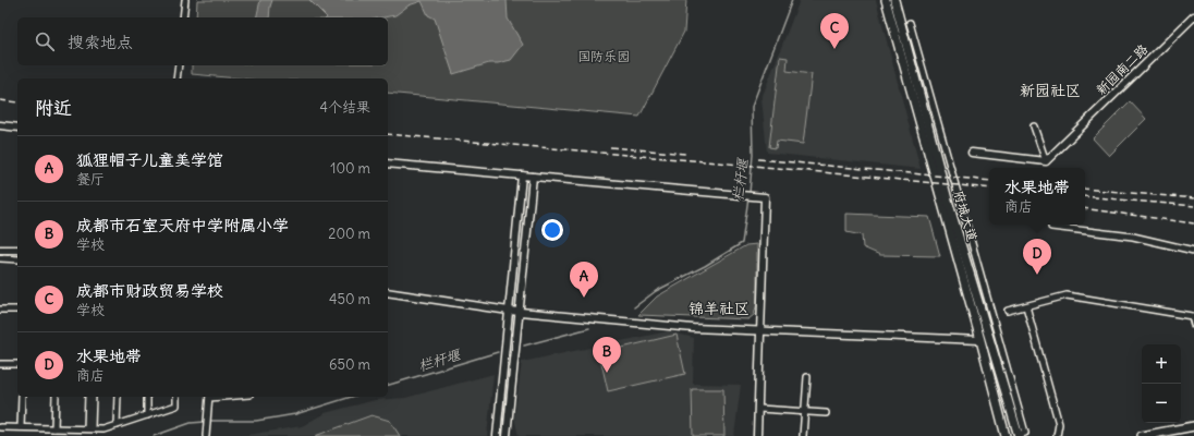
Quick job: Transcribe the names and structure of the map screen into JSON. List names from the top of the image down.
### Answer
{
  "streets": {
    "main road": ["府城大道"],
    "street": ["新园南二路"]
  },
  "districts": ["新园社区", "锦羊社区"],
  "water": ["栏杆堰"],
  "parks": ["国防乐园"],
  "page": {
    "pins": [
      "C",
      "D",
      "A",
      "B"
    ],
    "search": "搜索地点",
    "heading": ["附近", "4个结果"],
    "list": [
      {
        "mark": "A",
        "name": "狐狸帽子儿童美学馆",
        "note": "餐厅",
        "value": "100 m"
      },
      {
        "mark": "B",
        "name": "成都市石室天府中学附属小学",
        "note": "学校",
        "value": "200 m"
      },
      {
        "mark": "C",
        "name": "成都市财政贸易学校",
        "note": "学校",
        "value": "450 m"
      },
      {
        "mark": "D",
        "name": "水果地带",
        "note": "商店",
        "value": "650 m"
      }
    ],
    "popup": ["水果地带", "商店"],
    "map_buttons": ["+", "−"]
  }
}
